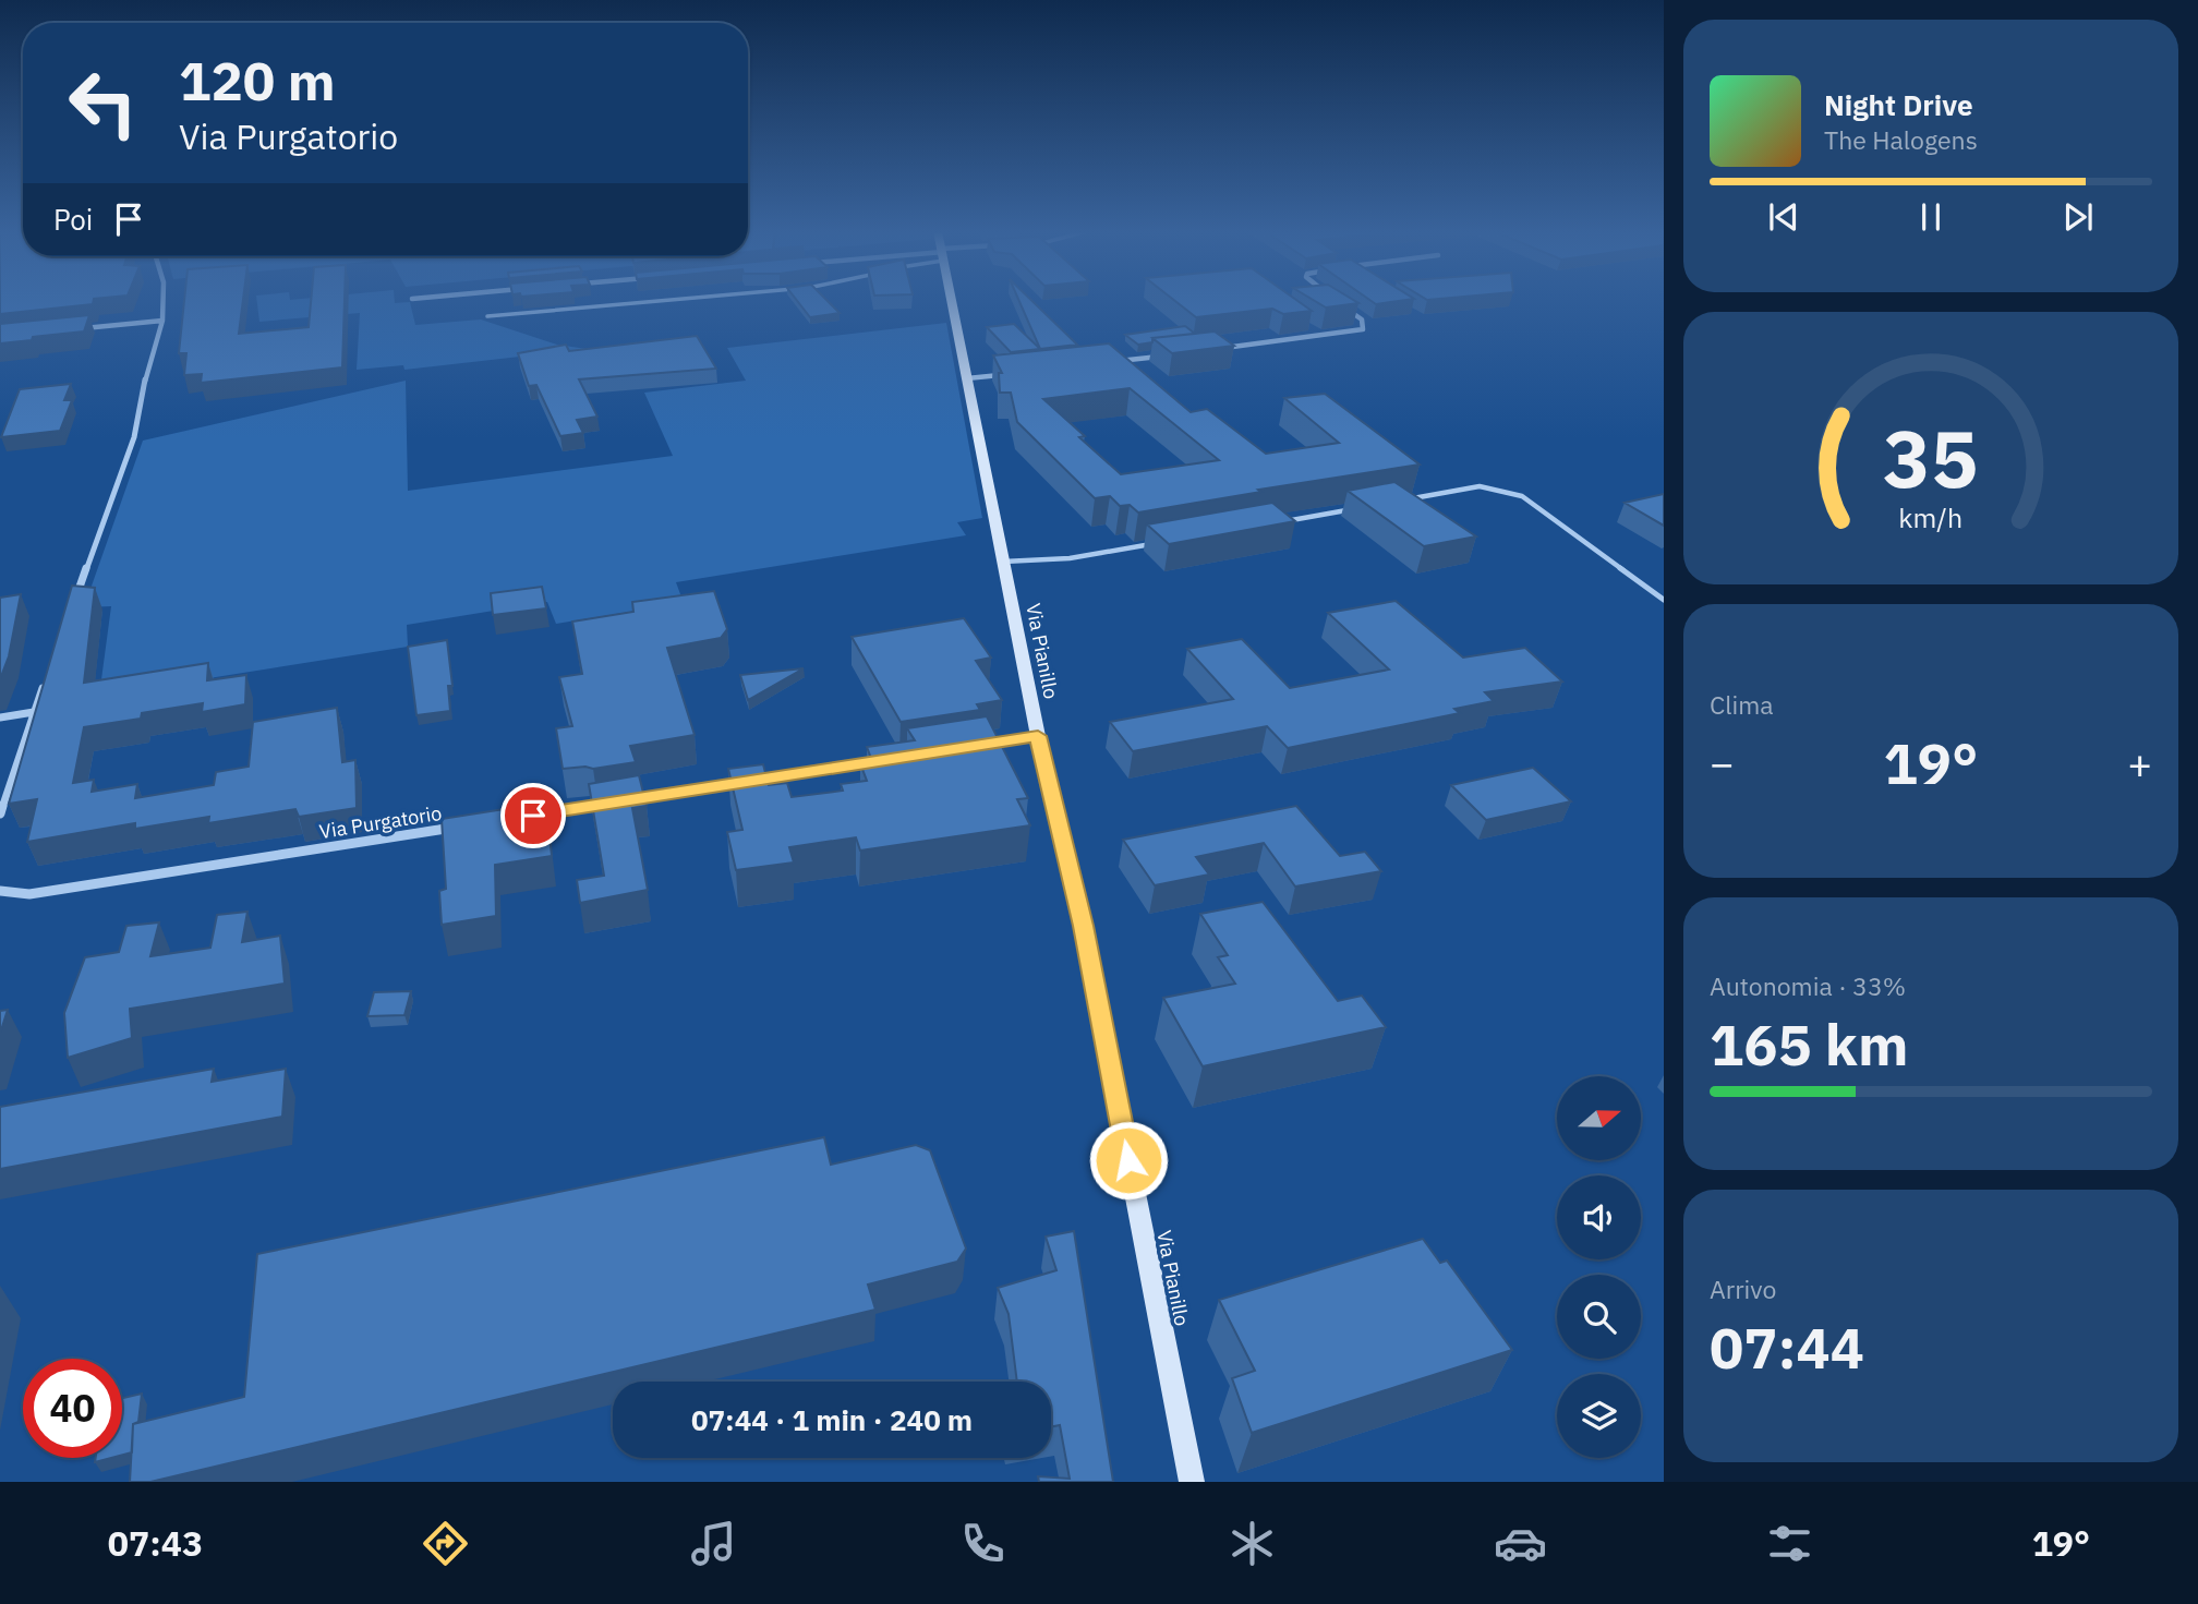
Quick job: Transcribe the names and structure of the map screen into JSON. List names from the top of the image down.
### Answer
{
  "streets": {
    "street": ["Via Pianillo", "Via Purgatorio"]
  },
  "north": "right",
  "page": {
    "turn": ["120 m", "Via Purgatorio"],
    "song": ["Night Drive", "The Halogens"],
    "then": "Poi",
    "tile": [
      "Clima",
      ["Autonomia · 33%", "165 km"],
      ["Arrivo", "07:44"]
    ],
    "heat": ["−", "19°", "+"],
    "limit": "40",
    "trip": "07:44 · 1 min · 240 m",
    "tabs": ["07:43", "19°"],
    "gauge": ["35", "km/h"]
  }
}
